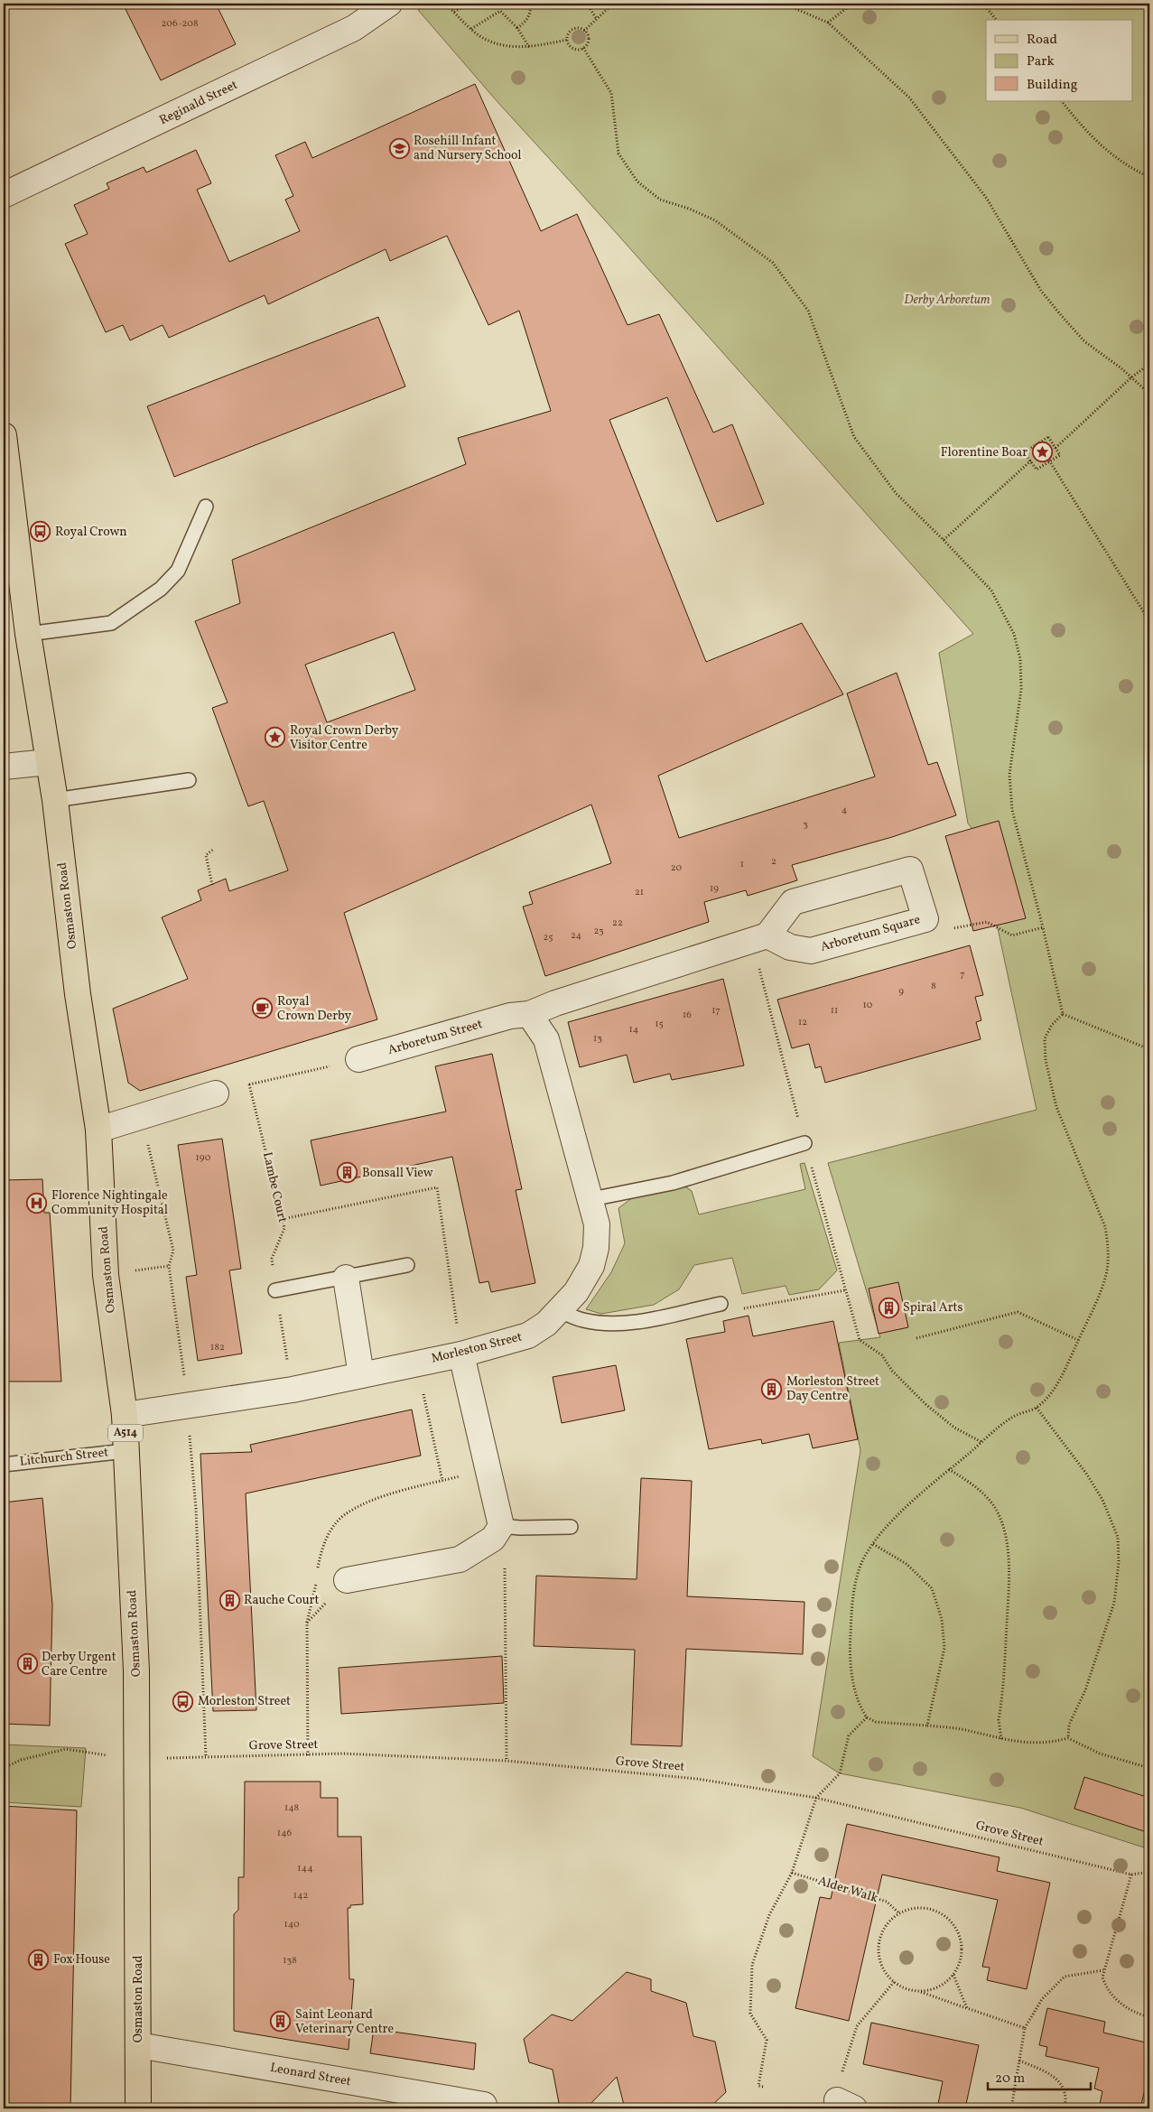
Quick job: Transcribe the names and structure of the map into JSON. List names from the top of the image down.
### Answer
{
  "streets": {
    "main road": ["Osmaston Road", "A514"],
    "street": [
      "Reginald Street",
      "Arboretum Square",
      "Arboretum Street",
      "Morleston Street",
      "Leonard Street"
    ],
    "lane": ["Litchurch Street"],
    "path": ["Lambe Court", "Grove Street", "Alder Walk"]
  },
  "crossings": [
    ["Osmaston Road", "Morleston Street"],
    ["Osmaston Road", "Litchurch Street"],
    ["Osmaston Road", "Grove Street"],
    ["Osmaston Road", "Leonard Street"],
    ["Arboretum Square", "Arboretum Street"],
    ["Arboretum Street", "Morleston Street"],
    ["Lambe Court", "Morleston Street"]
  ],
  "parks": ["Derby Arboretum"],
  "places": {
    "school or university": ["Rosehill Infant and Nursery School"],
    "place": ["Florentine Boar", "Royal Crown Derby Visitor Centre"],
    "bus stop": ["Royal Crown", "Morleston Street"],
    "cafe": ["Royal Crown Derby"],
    "building": [
      "Bonsall View",
      "Spiral Arts",
      "Morleston Street Day Centre",
      "Rauche Court",
      "Derby Urgent Care Centre",
      "Fox House",
      "Saint Leonard Veterinary Centre"
    ],
    "hospital": ["Florence Nightingale Community Hospital"]
  },
  "house_numbers": [
    "206-208",
    "4",
    "3",
    "2",
    "1",
    "20",
    "19",
    "21",
    "22",
    "23",
    "24",
    "25",
    "7",
    "8",
    "9",
    "10",
    "17",
    "11",
    "16",
    "12",
    "15",
    "14",
    "13",
    "190",
    "182",
    "148",
    "146",
    "144",
    "142",
    "140",
    "138"
  ],
  "legend": ["Road", "Park", "Building"],
  "scale_bar": "20 m"
}
